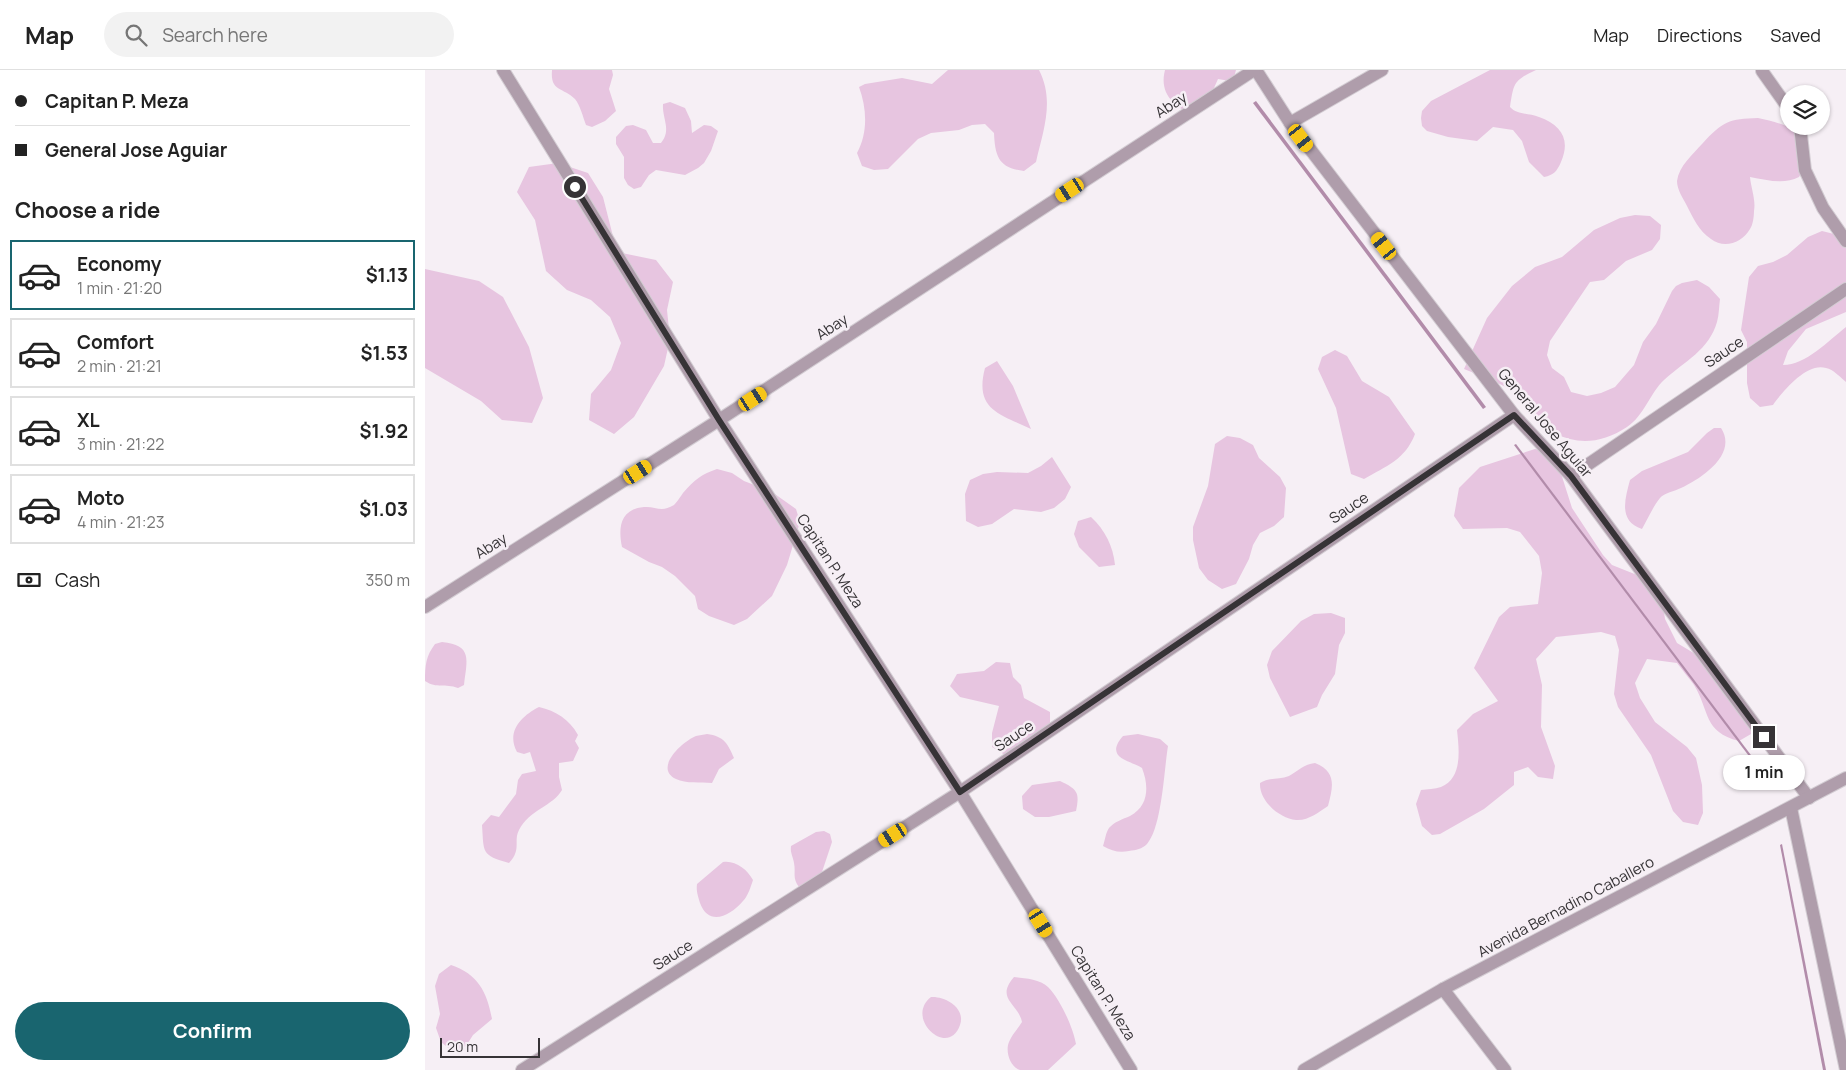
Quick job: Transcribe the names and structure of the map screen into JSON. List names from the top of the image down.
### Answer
{
  "streets": {
    "street": [
      "Abay",
      "Sauce",
      "General Jose Aguiar",
      "Capitan P. Meza",
      "Avenida Bernadino Caballero"
    ]
  },
  "crossings": [
    ["Abay", "General Jose Aguiar"],
    ["Abay", "Capitan P. Meza"],
    ["Sauce", "General Jose Aguiar"],
    ["Sauce", "Capitan P. Meza"],
    ["General Jose Aguiar", "Avenida Bernadino Caballero"]
  ],
  "scale_bar": "20 m",
  "page": {
    "header": "Map",
    "search": "Search here",
    "nav": ["Map", "Directions", "Saved"],
    "banner": ["Capitan P. Meza", "General Jose Aguiar"],
    "heading": "Choose a ride",
    "list": [
      {
        "name": "Economy",
        "note": "1 min · 21:20",
        "value": "$1.13"
      },
      {
        "name": "Comfort",
        "note": "2 min · 21:21",
        "value": "$1.53"
      },
      {
        "name": "XL",
        "note": "3 min · 21:22",
        "value": "$1.92"
      },
      {
        "name": "Moto",
        "note": "4 min · 21:23",
        "value": "$1.03"
      }
    ],
    "pay": ["Cash", "350 m"],
    "bubble": "1 min",
    "buttons": "Confirm",
    "scale": "20 m"
  }
}
